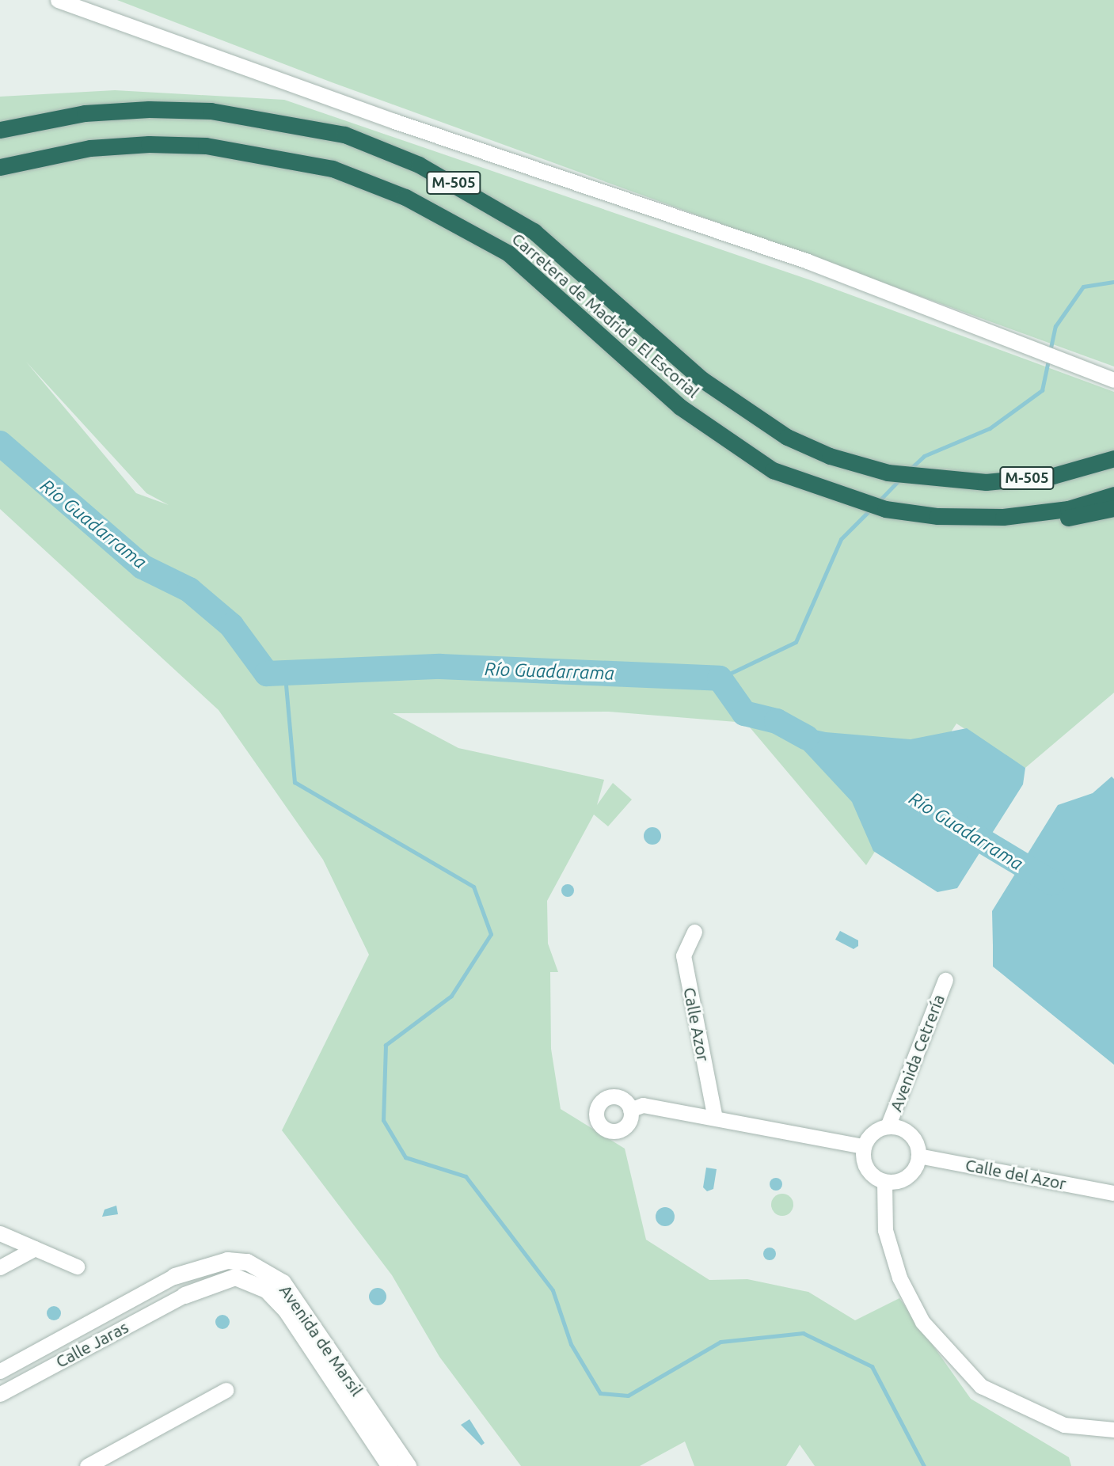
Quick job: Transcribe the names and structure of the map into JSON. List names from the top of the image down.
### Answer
{
  "streets": {
    "highway": ["M-505", "Carretera de Madrid a El Escorial"],
    "street": [
      "Calle Azor",
      "Avenida Cetrería",
      "Calle del Azor",
      "Avenida de Marsil",
      "Calle Jaras"
    ]
  },
  "crossings": [
    ["M-505", "Carretera de Madrid a El Escorial"],
    ["Avenida Cetrería", "Calle del Azor"],
    ["Avenida de Marsil", "Calle Jaras"]
  ],
  "water": ["Río Guadarrama"]
}
